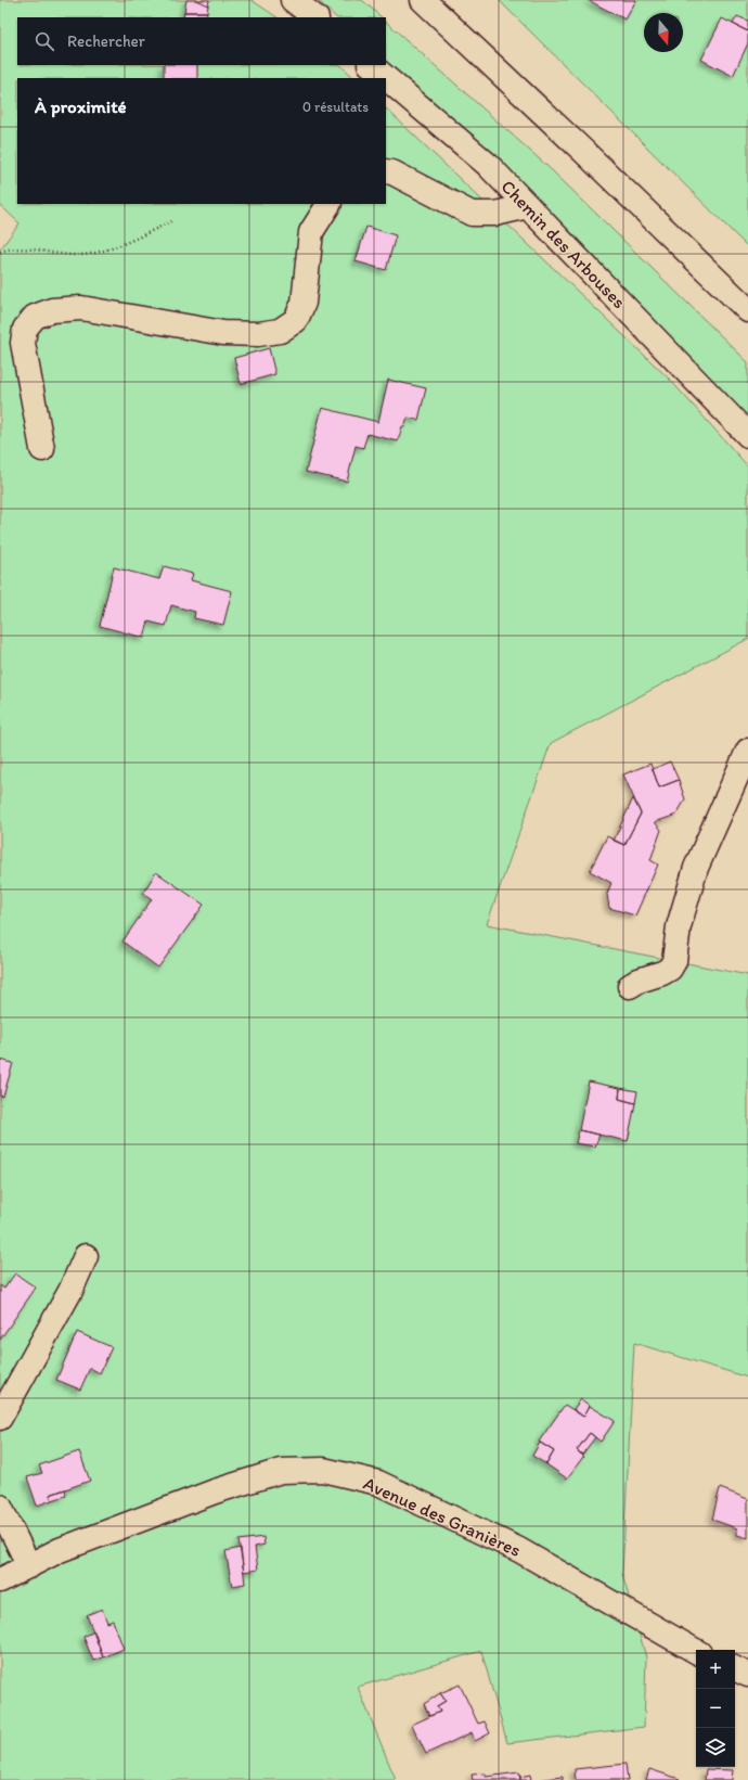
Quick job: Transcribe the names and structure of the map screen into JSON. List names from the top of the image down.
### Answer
{
  "streets": {
    "street": ["Chemin des Arbouses", "Avenue des Granières"]
  },
  "north": "bottom",
  "page": {
    "search": "Rechercher",
    "heading": ["À proximité", "0 résultats"],
    "map_buttons": ["+", "−"]
  }
}
